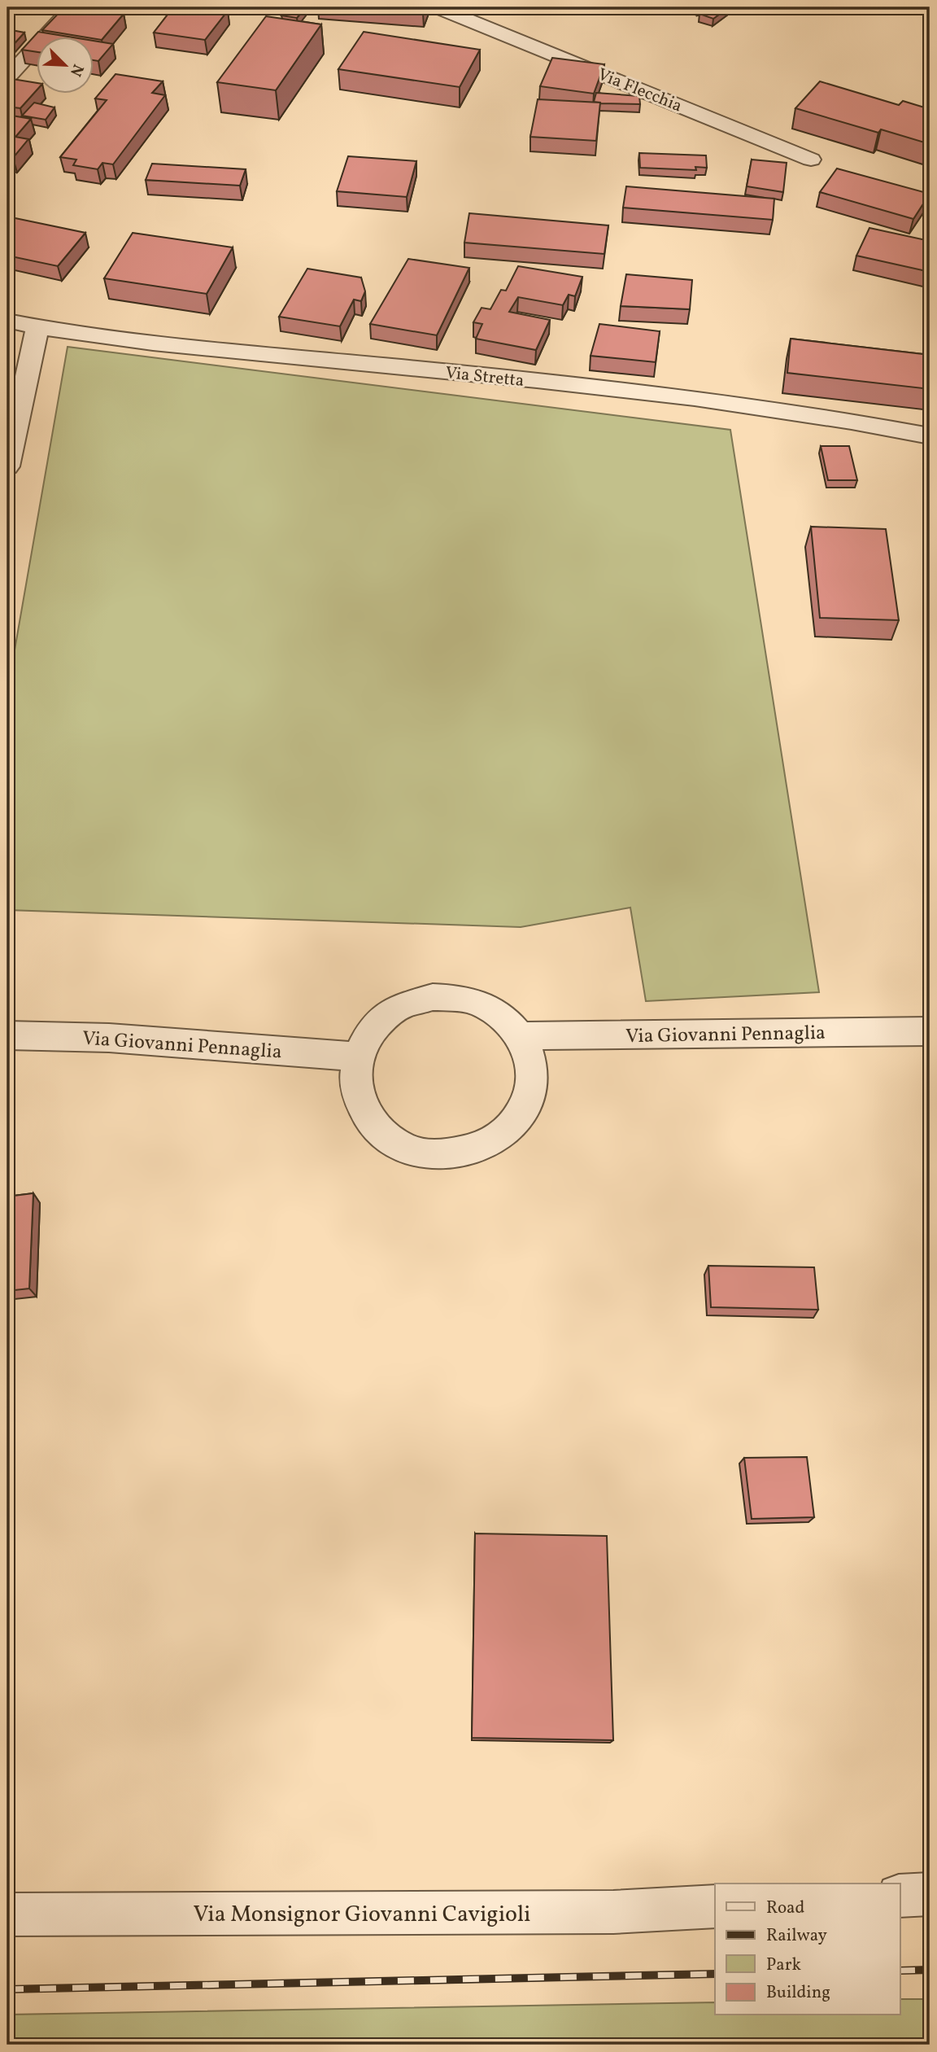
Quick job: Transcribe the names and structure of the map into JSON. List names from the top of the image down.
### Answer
{
  "streets": {
    "street": [
      "Via Flecchia",
      "Via Stretta",
      "Via Giovanni Pennaglia",
      "Via Monsignor Giovanni Cavigioli"
    ]
  },
  "legend": [
    "Road",
    "Railway",
    "Park",
    "Building"
  ],
  "north": "bottom right"
}
